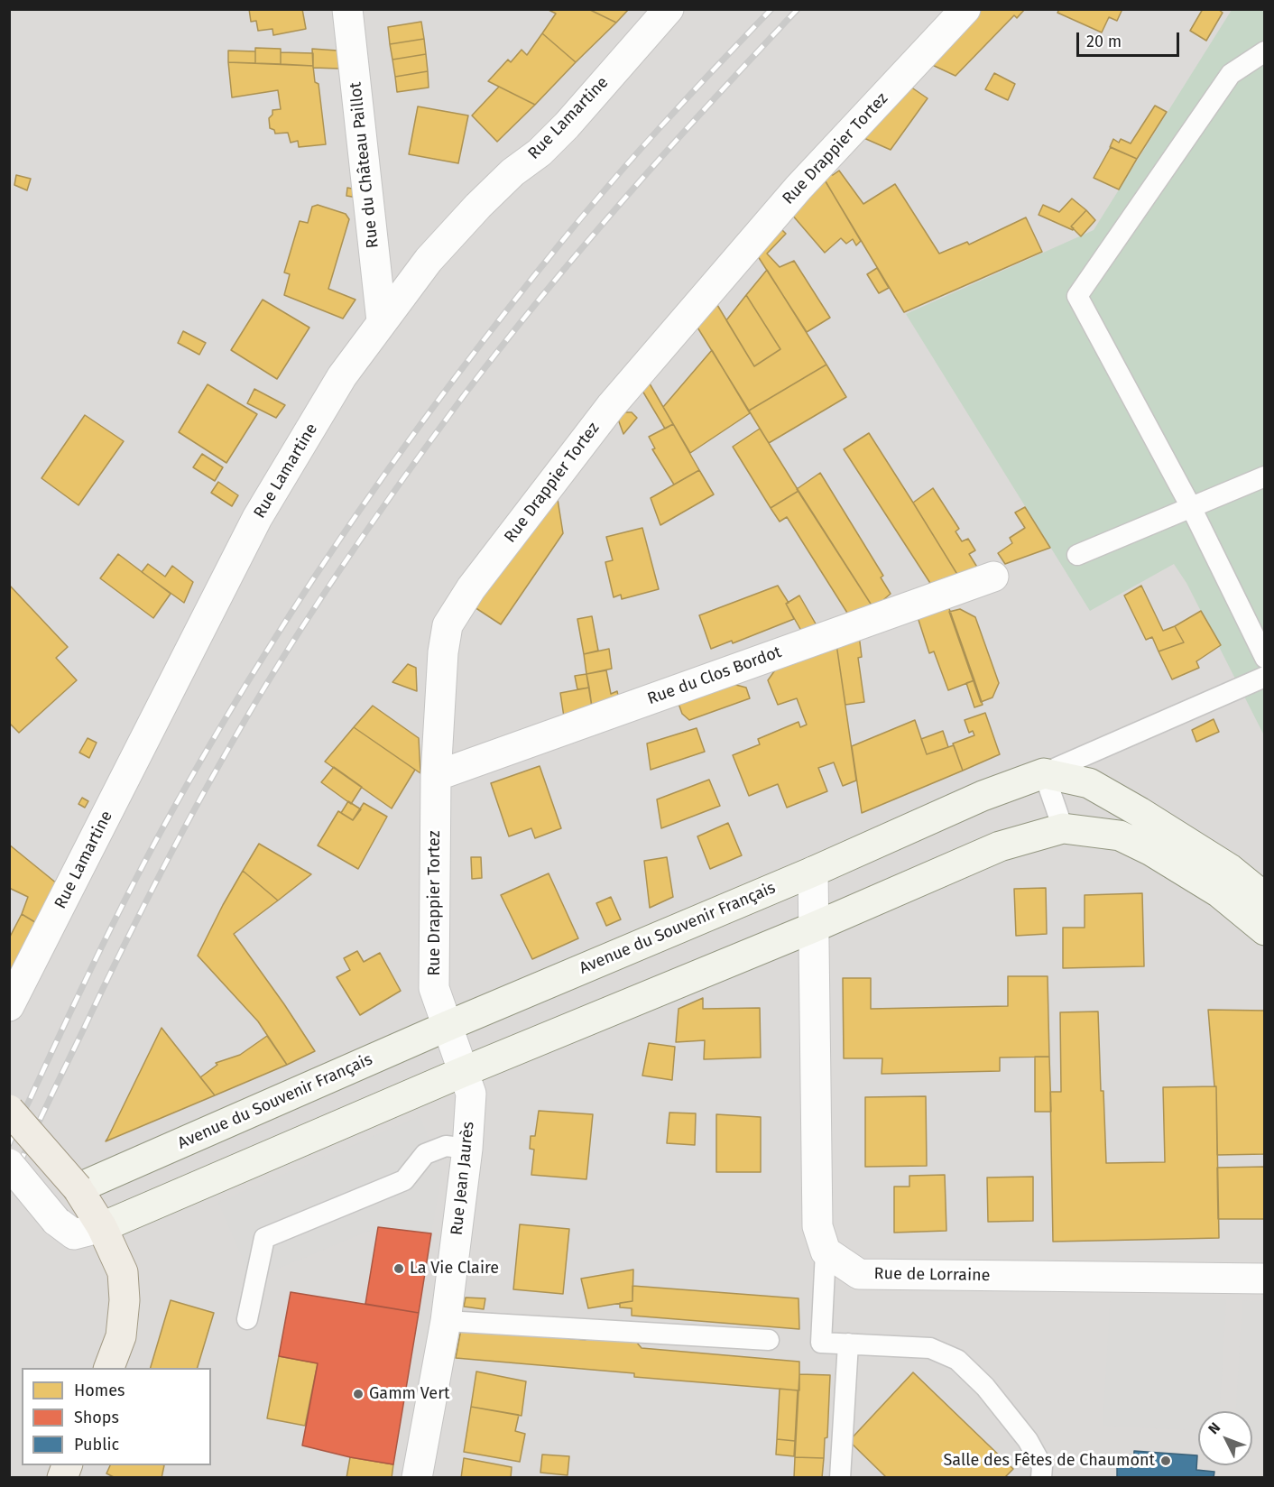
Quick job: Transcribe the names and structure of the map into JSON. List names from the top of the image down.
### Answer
{
  "streets": {
    "street": [
      "Rue Lamartine",
      "Rue Drappier Tortez",
      "Rue du Château Paillot",
      "Rue du Clos Bordot",
      "Avenue du Souvenir Français",
      "Rue Jean Jaurès",
      "Rue de Lorraine"
    ]
  },
  "crossings": [
    ["Rue Lamartine", "Rue du Château Paillot"],
    ["Rue Drappier Tortez", "Rue du Clos Bordot"],
    ["Rue Drappier Tortez", "Avenue du Souvenir Français"],
    ["Rue Drappier Tortez", "Rue Jean Jaurès"]
  ],
  "places": ["La Vie Claire", "Gamm Vert", "Salle des Fêtes de Chaumont"],
  "legend": ["Homes", "Shops", "Public"],
  "scale_bar": "20 m",
  "north": "top left"
}
